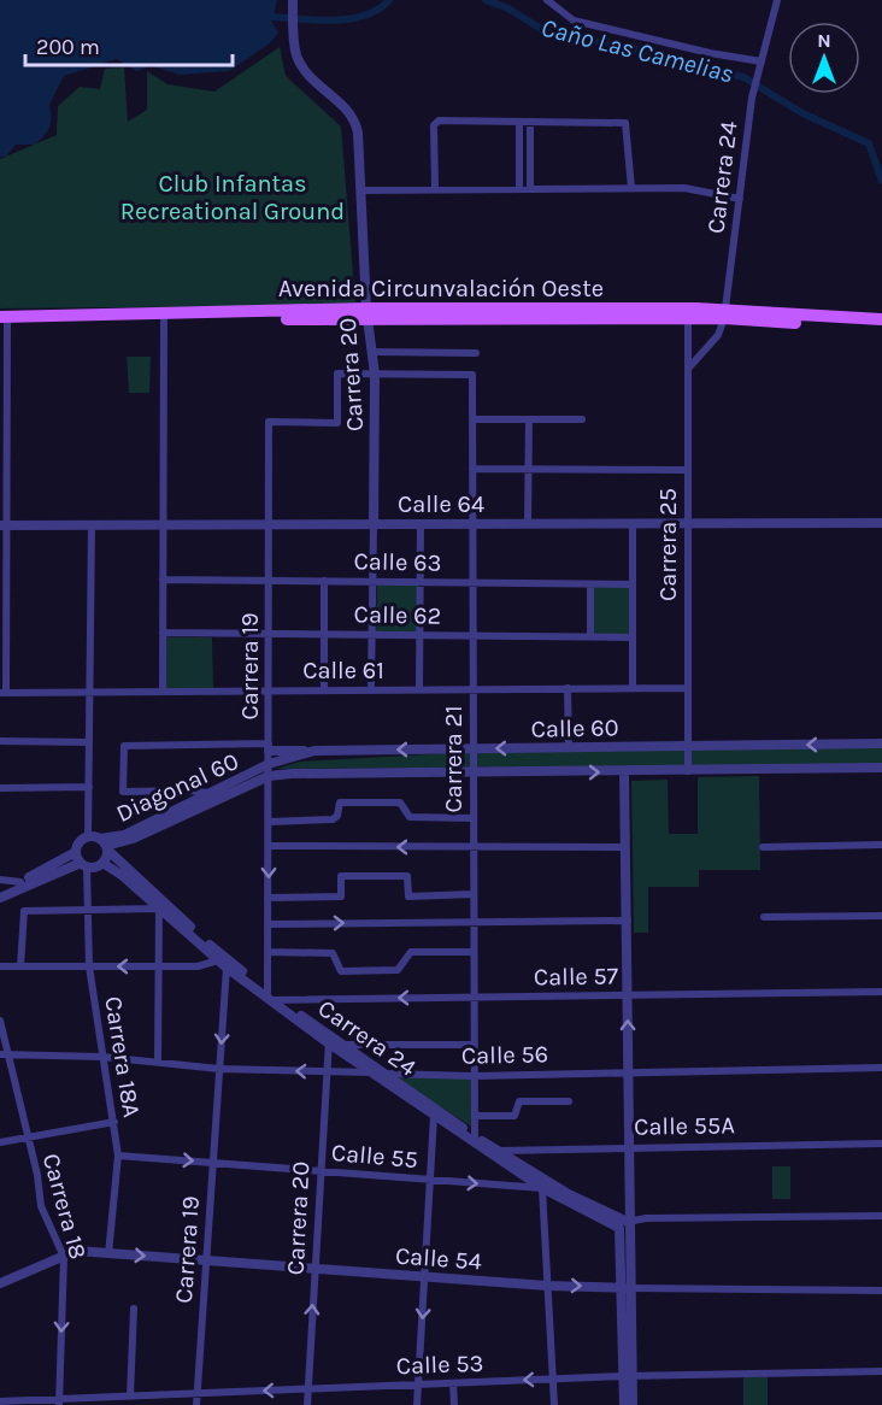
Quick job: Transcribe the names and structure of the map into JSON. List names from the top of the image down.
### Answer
{
  "streets": {
    "main road": ["Avenida Circunvalación Oeste"],
    "street": [
      "Carrera 24",
      "Carrera 20",
      "Calle 64",
      "Carrera 25",
      "Calle 63",
      "Calle 62",
      "Carrera 19",
      "Calle 61",
      "Calle 60",
      "Carrera 21",
      "Diagonal 60",
      "Calle 57",
      "Calle 56",
      "Carrera 18A",
      "Calle 55A",
      "Calle 55",
      "Carrera 18",
      "Calle 54",
      "Calle 53"
    ]
  },
  "crossings": [
    ["Carrera 24", "Avenida Circunvalación Oeste"],
    ["Carrera 24", "Carrera 20"],
    ["Carrera 24", "Carrera 19"],
    ["Carrera 24", "Carrera 21"],
    ["Carrera 24", "Diagonal 60"],
    ["Carrera 24", "Calle 57"],
    ["Carrera 24", "Calle 56"],
    ["Carrera 24", "Calle 55A"],
    ["Carrera 24", "Calle 55"],
    ["Avenida Circunvalación Oeste", "Carrera 20"],
    ["Avenida Circunvalación Oeste", "Carrera 25"],
    ["Carrera 20", "Calle 64"],
    ["Carrera 20", "Calle 63"],
    ["Carrera 20", "Calle 62"],
    ["Carrera 20", "Carrera 19"],
    ["Carrera 20", "Carrera 21"],
    ["Carrera 20", "Calle 56"],
    ["Carrera 20", "Calle 55"],
    ["Carrera 20", "Calle 54"],
    ["Carrera 20", "Calle 53"],
    ["Calle 64", "Carrera 25"],
    ["Calle 64", "Carrera 19"],
    ["Calle 64", "Carrera 21"],
    ["Carrera 25", "Calle 61"],
    ["Carrera 25", "Calle 60"],
    ["Calle 63", "Carrera 19"],
    ["Calle 63", "Carrera 21"],
    ["Calle 62", "Carrera 19"],
    ["Calle 62", "Carrera 21"],
    ["Carrera 19", "Calle 61"],
    ["Carrera 19", "Calle 60"],
    ["Carrera 19", "Carrera 21"],
    ["Carrera 19", "Diagonal 60"],
    ["Carrera 19", "Calle 57"],
    ["Carrera 19", "Calle 56"],
    ["Carrera 19", "Calle 55"],
    ["Carrera 19", "Calle 54"],
    ["Carrera 19", "Calle 53"],
    ["Calle 61", "Carrera 21"],
    ["Calle 60", "Carrera 21"],
    ["Calle 60", "Diagonal 60"],
    ["Carrera 21", "Calle 57"],
    ["Carrera 21", "Calle 56"],
    ["Calle 56", "Carrera 18A"],
    ["Calle 56", "Carrera 18"],
    ["Carrera 18A", "Calle 55"],
    ["Carrera 18A", "Calle 54"],
    ["Carrera 18", "Calle 54"],
    ["Carrera 18", "Calle 53"]
  ],
  "one_way": ["Calle 55", "Carrera 18"],
  "water": ["Caño Las Camelias"],
  "parks": ["Club Infantas Recreational Ground"],
  "scale_bar": "200 m",
  "north": "top"
}
